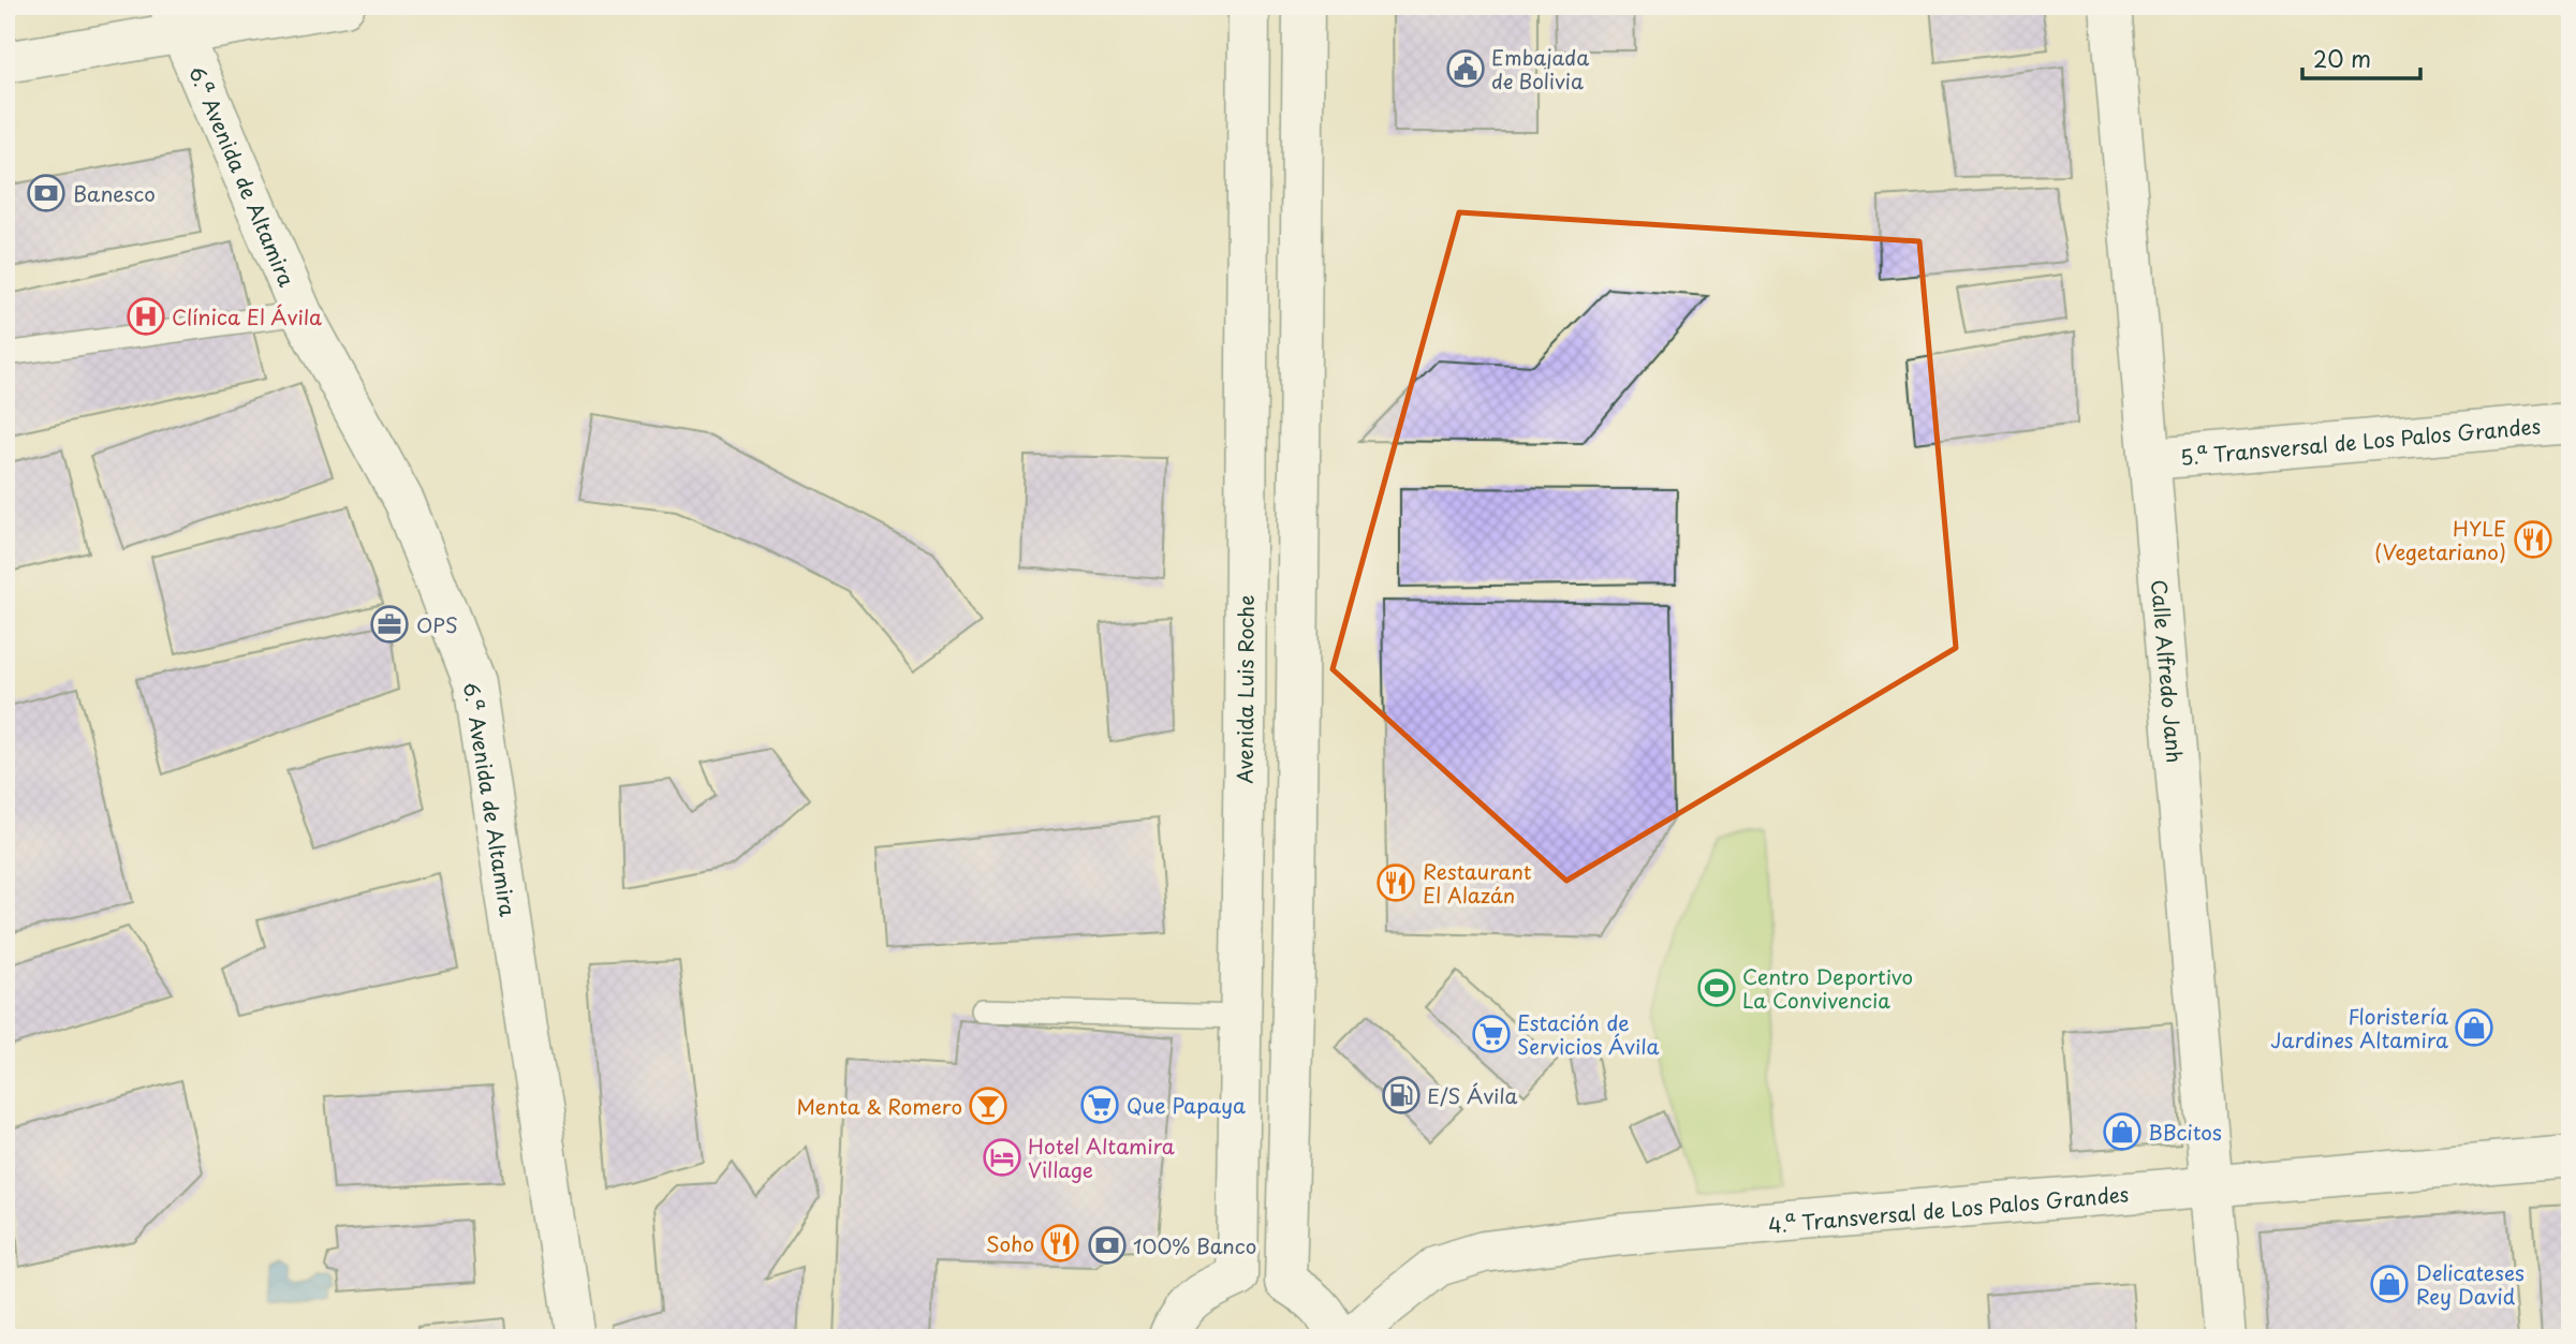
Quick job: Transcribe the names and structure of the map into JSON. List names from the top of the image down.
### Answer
{
  "streets": {
    "street": [
      "6.ª Avenida de Altamira",
      "5.ª Transversal de Los Palos Grandes",
      "Calle Alfredo Janh",
      "Avenida Luis Roche",
      "4.ª Transversal de Los Palos Grandes"
    ]
  },
  "crossings": [
    ["5.ª Transversal de Los Palos Grandes", "Calle Alfredo Janh"],
    ["Calle Alfredo Janh", "4.ª Transversal de Los Palos Grandes"]
  ],
  "places": {
    "public building": ["Embajada de Bolivia"],
    "bank": ["Banesco", "100% Banco"],
    "hospital": ["Clínica El Ávila"],
    "restaurant": ["HYLE (Vegetariano)", "Restaurant El Alazán", "Soho"],
    "office": ["OPS"],
    "sports": ["Centro Deportivo La Convivencia"],
    "shop": ["Floristería Jardines Altamira", "BBcitos", "Delicateses Rey David"],
    "supermarket": ["Estación de Servicios Ávila", "Que Papaya"],
    "fuel station": ["E/S Ávila"],
    "bar": ["Menta & Romero"],
    "hotel": ["Hotel Altamira Village"]
  },
  "scale_bar": "20 m"
}
